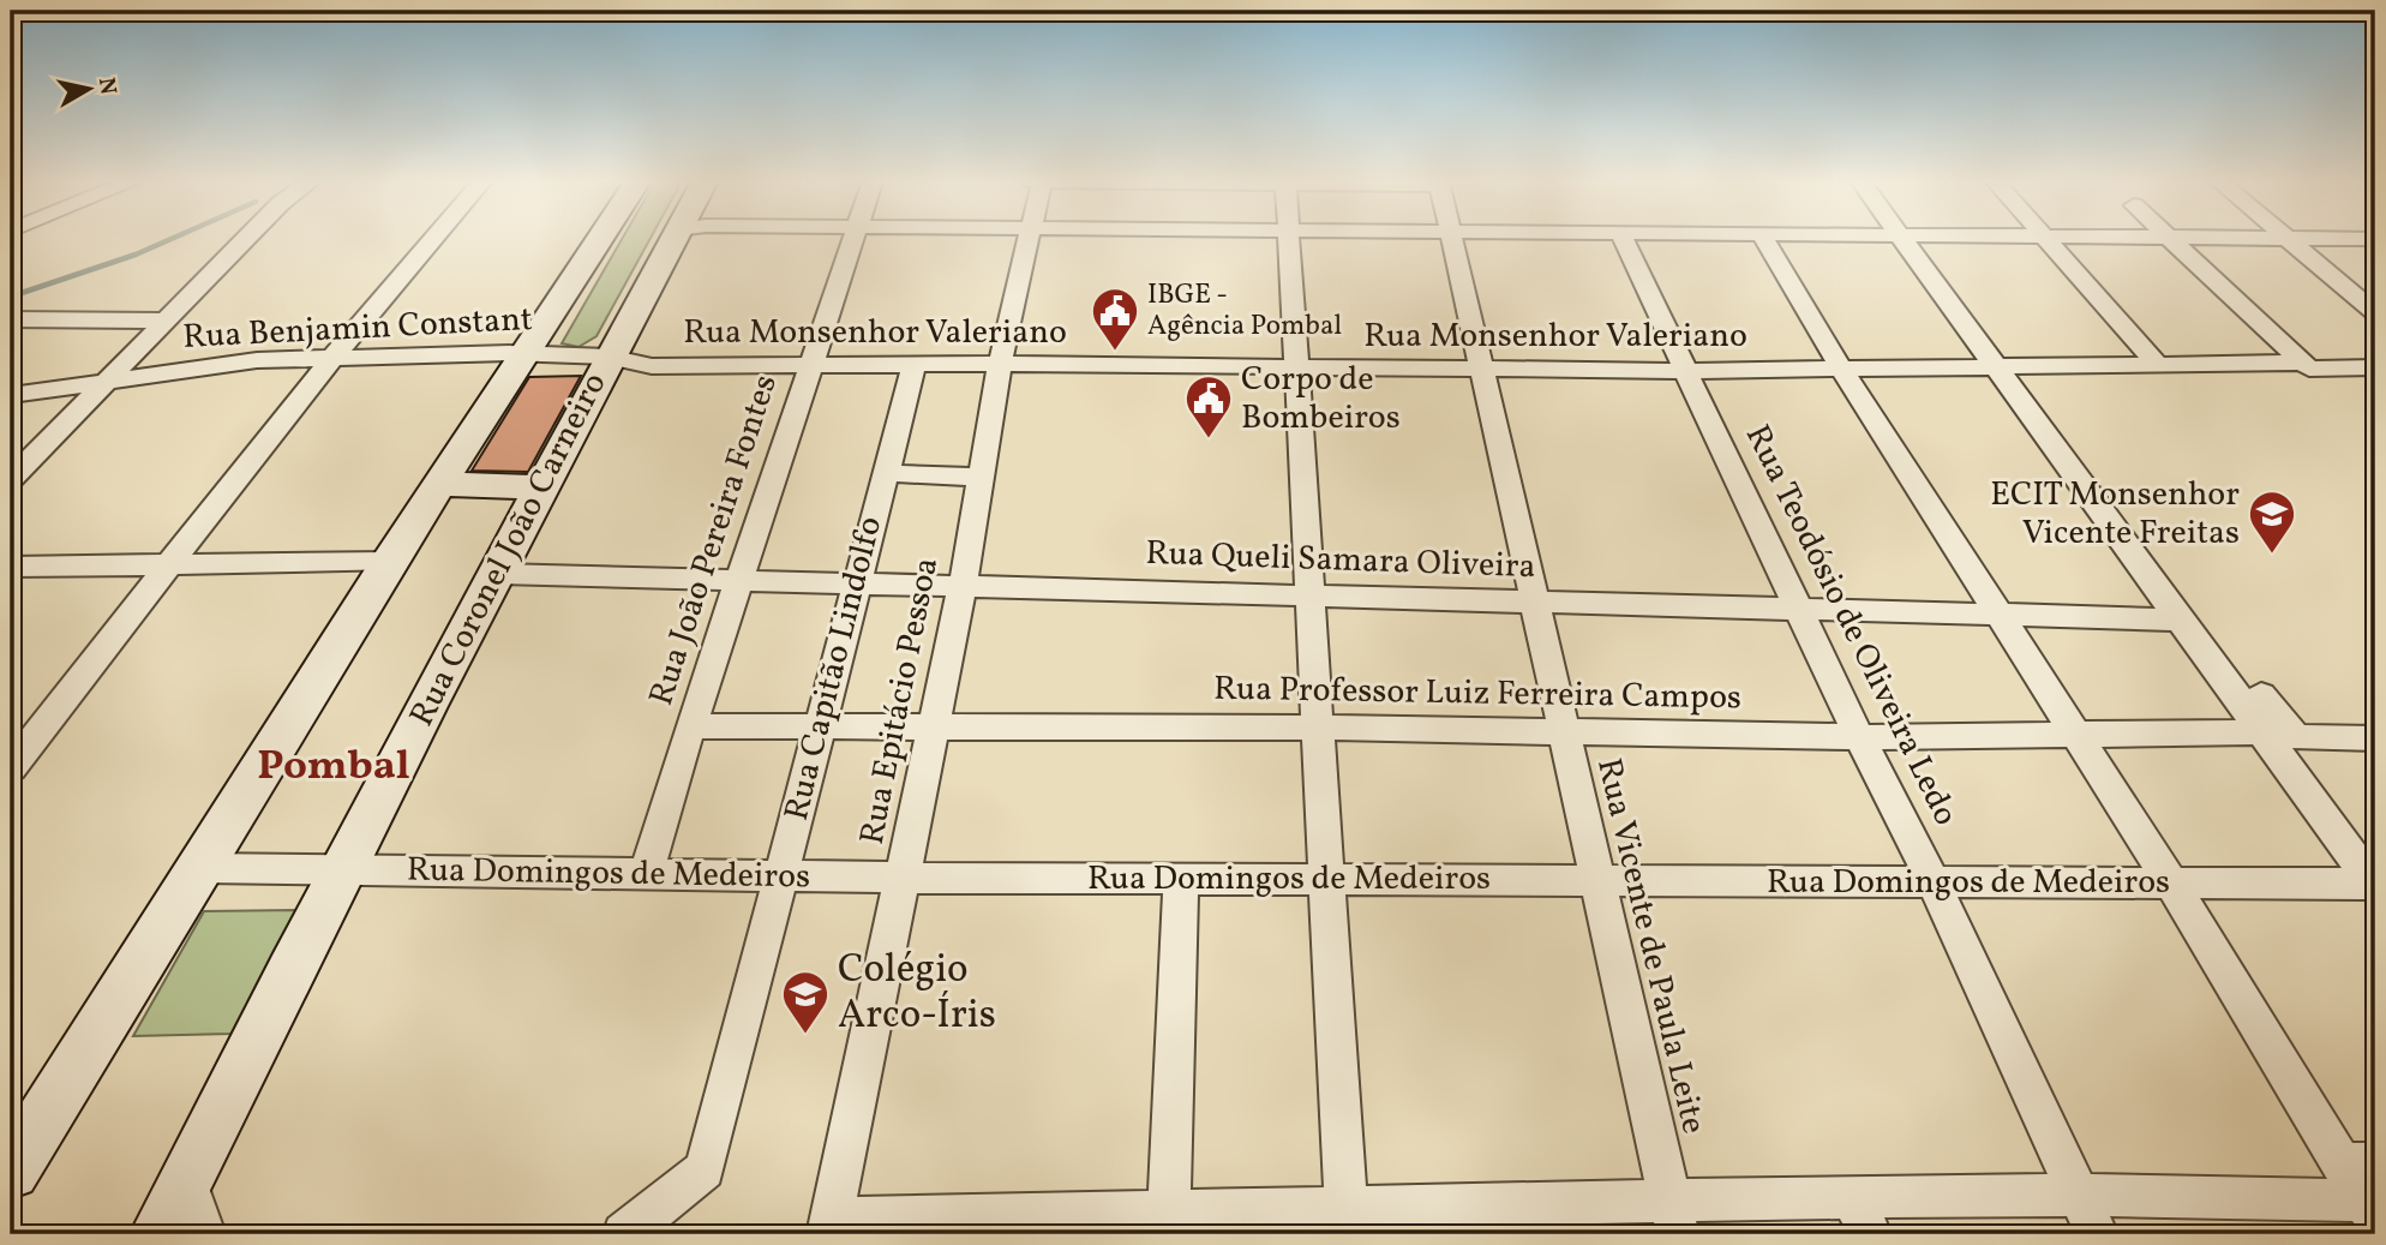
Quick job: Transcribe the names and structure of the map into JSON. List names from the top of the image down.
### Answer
{
  "streets": {
    "main road": ["Rua Coronel João Carneiro"],
    "street": [
      "Rua Benjamin Constant",
      "Rua Monsenhor Valeriano",
      "Rua João Pereira Fontes",
      "Rua Queli Samara Oliveira",
      "Rua Teodósio de Oliveira Ledo",
      "Rua Capitão Lindolfo",
      "Rua Professor Luiz Ferreira Campos",
      "Rua Epitácio Pessoa",
      "Rua Domingos de Medeiros",
      "Rua Vicente de Paula Leite"
    ]
  },
  "crossings": [
    ["Rua Benjamin Constant", "Rua Monsenhor Valeriano"],
    ["Rua Benjamin Constant", "Rua Coronel João Carneiro"],
    ["Rua Monsenhor Valeriano", "Rua João Pereira Fontes"],
    ["Rua Monsenhor Valeriano", "Rua Coronel João Carneiro"],
    ["Rua Monsenhor Valeriano", "Rua Teodósio de Oliveira Ledo"],
    ["Rua Monsenhor Valeriano", "Rua Capitão Lindolfo"],
    ["Rua Monsenhor Valeriano", "Rua Epitácio Pessoa"],
    ["Rua Monsenhor Valeriano", "Rua Vicente de Paula Leite"],
    ["Rua João Pereira Fontes", "Rua Queli Samara Oliveira"],
    ["Rua João Pereira Fontes", "Rua Professor Luiz Ferreira Campos"],
    ["Rua João Pereira Fontes", "Rua Domingos de Medeiros"],
    ["Rua Coronel João Carneiro", "Rua Queli Samara Oliveira"],
    ["Rua Coronel João Carneiro", "Rua Domingos de Medeiros"],
    ["Rua Queli Samara Oliveira", "Rua Teodósio de Oliveira Ledo"],
    ["Rua Queli Samara Oliveira", "Rua Capitão Lindolfo"],
    ["Rua Queli Samara Oliveira", "Rua Epitácio Pessoa"],
    ["Rua Queli Samara Oliveira", "Rua Vicente de Paula Leite"],
    ["Rua Teodósio de Oliveira Ledo", "Rua Professor Luiz Ferreira Campos"],
    ["Rua Teodósio de Oliveira Ledo", "Rua Domingos de Medeiros"],
    ["Rua Capitão Lindolfo", "Rua Professor Luiz Ferreira Campos"],
    ["Rua Capitão Lindolfo", "Rua Domingos de Medeiros"],
    ["Rua Professor Luiz Ferreira Campos", "Rua Epitácio Pessoa"],
    ["Rua Professor Luiz Ferreira Campos", "Rua Vicente de Paula Leite"],
    ["Rua Epitácio Pessoa", "Rua Domingos de Medeiros"],
    ["Rua Domingos de Medeiros", "Rua Vicente de Paula Leite"]
  ],
  "districts": ["Pombal"],
  "places": {
    "public building": ["IBGE - Agência Pombal", "Corpo de Bombeiros"],
    "school or university": ["ECIT Monsenhor Vicente Freitas", "Colégio Arco-Íris"]
  },
  "north": "right"
}
